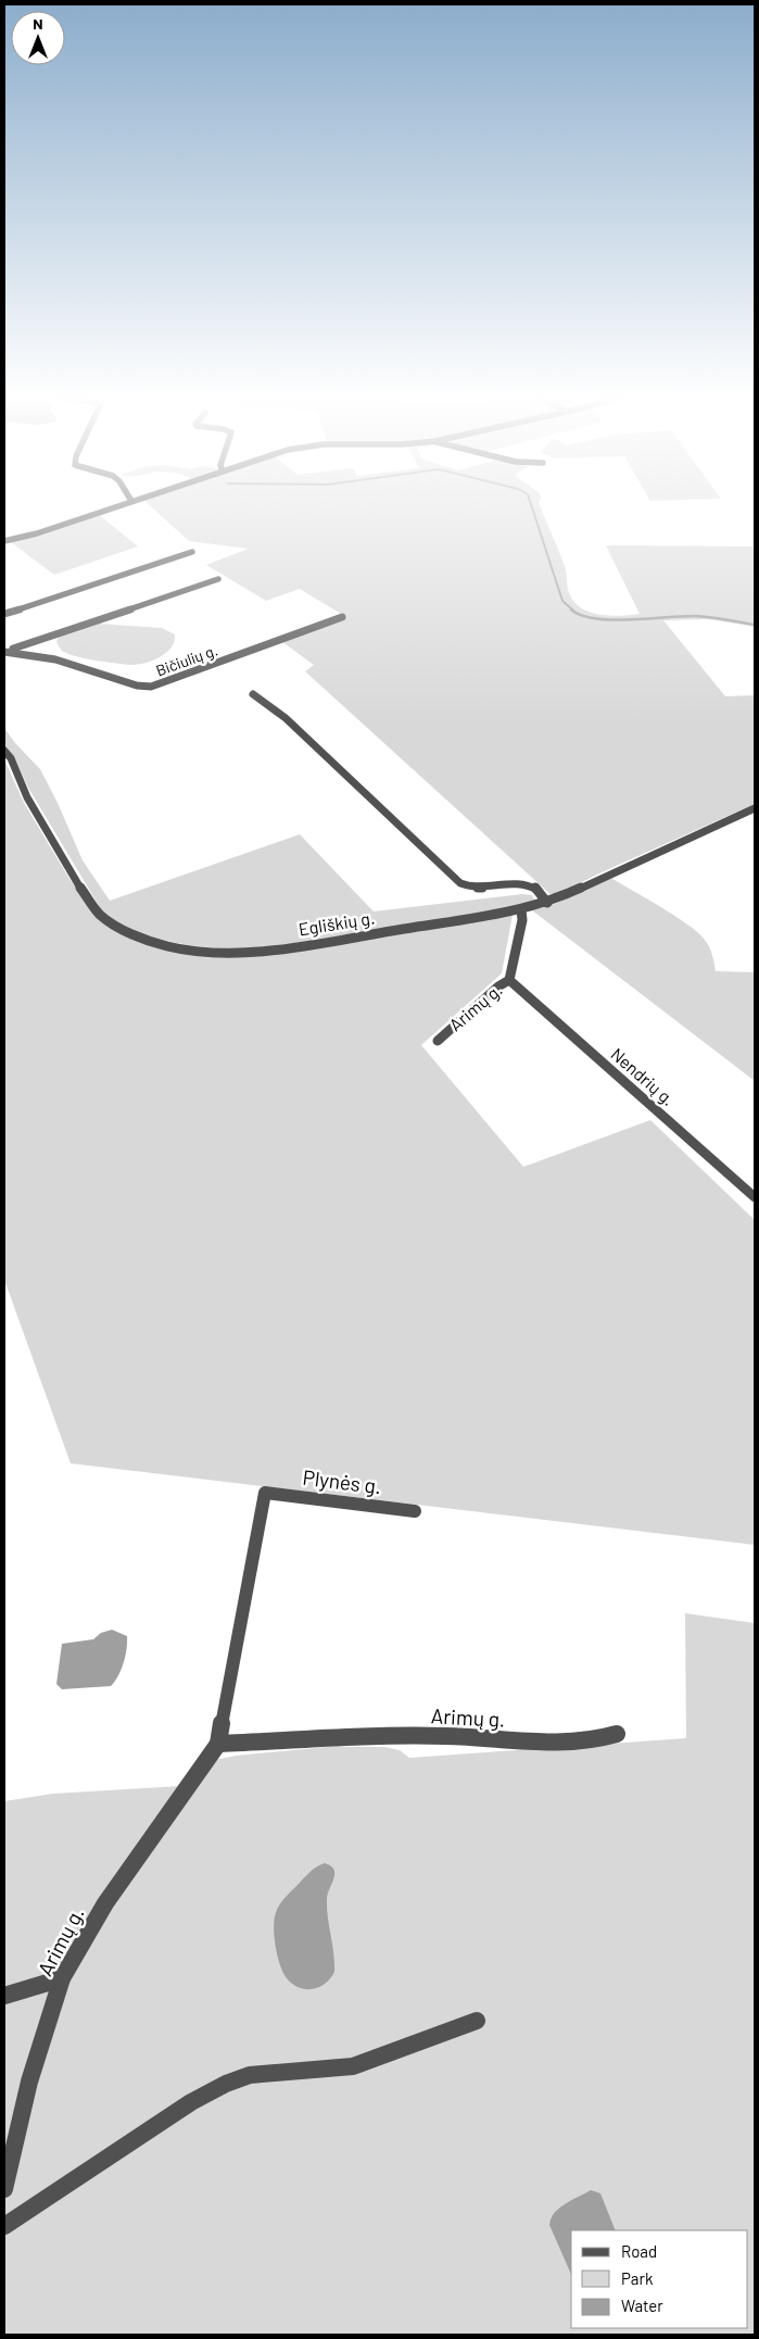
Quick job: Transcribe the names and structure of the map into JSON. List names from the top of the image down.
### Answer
{
  "streets": {
    "street": [
      "Bičiulių g.",
      "Egliškių g.",
      "Arimų g.",
      "Nendrių g.",
      "Plynės g."
    ]
  },
  "crossings": [
    ["Egliškių g.", "Arimų g."],
    ["Arimų g.", "Nendrių g."],
    ["Arimų g.", "Plynės g."]
  ],
  "legend": ["Road", "Park", "Water"],
  "north": "top"
}
